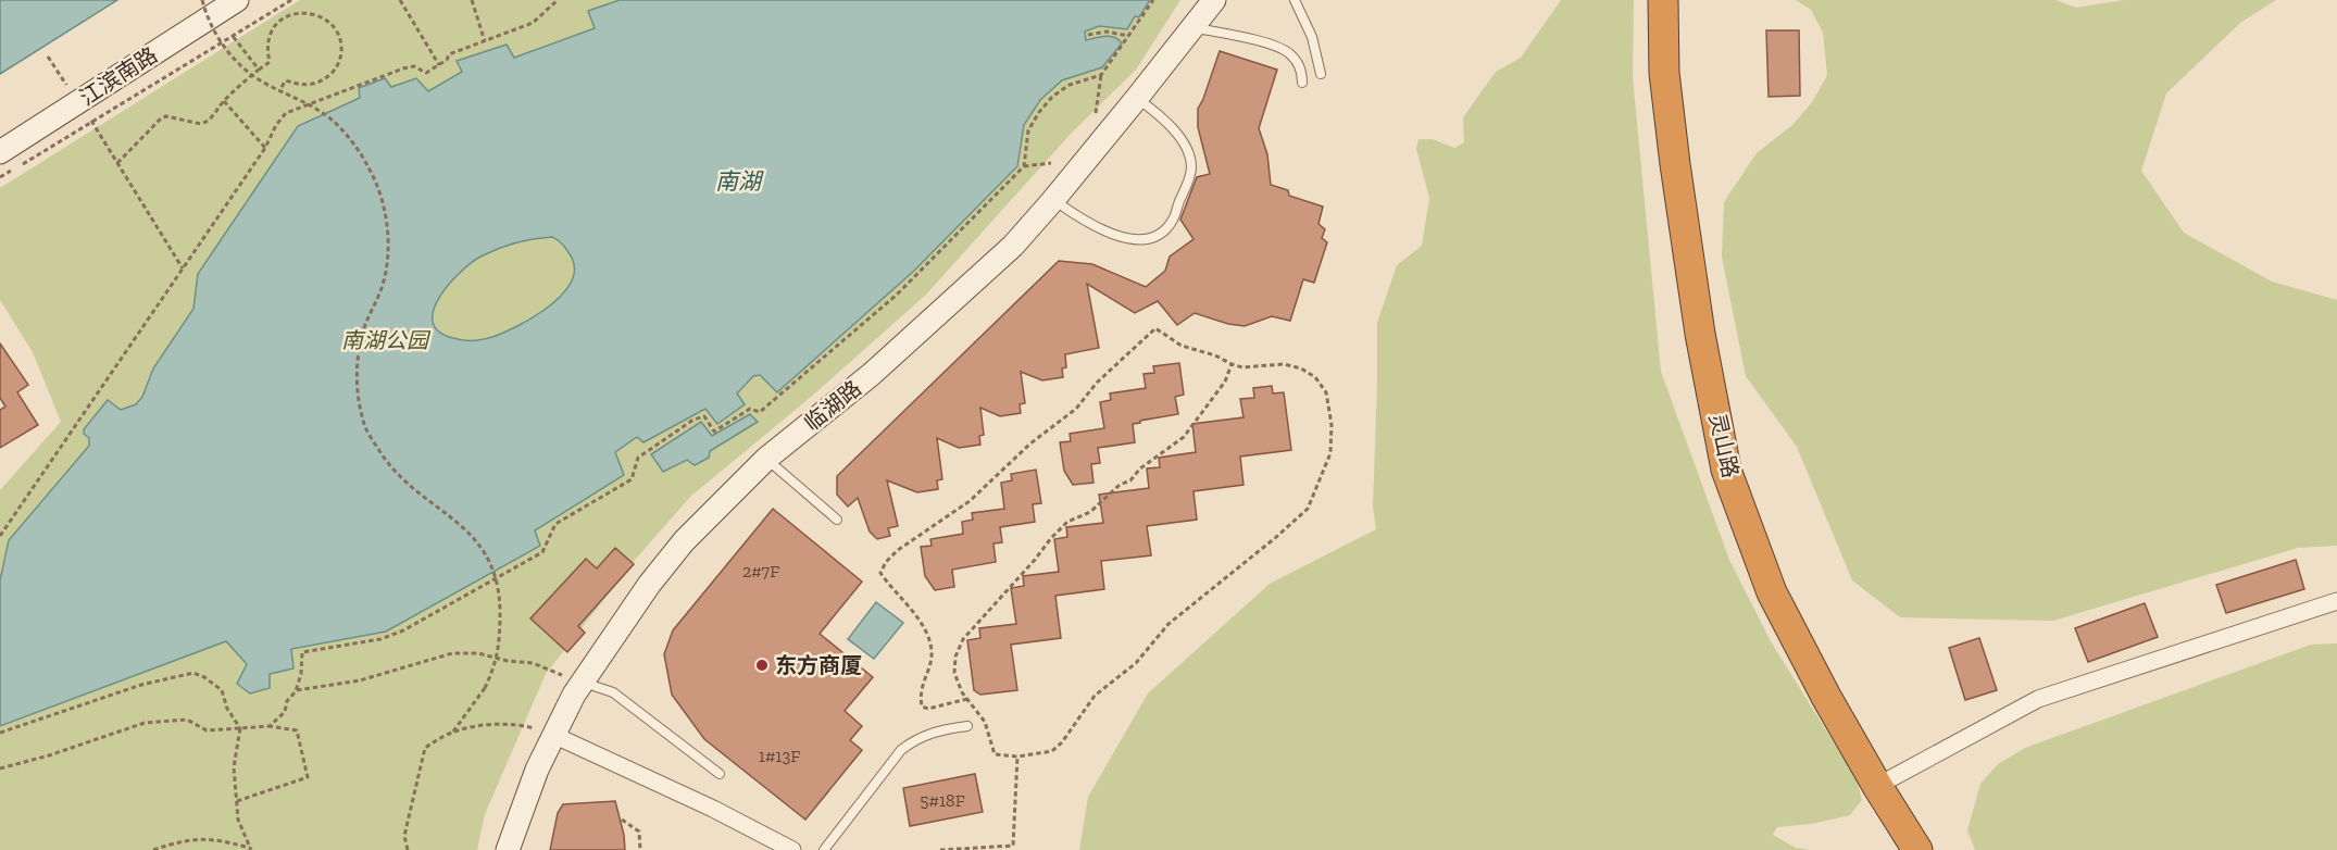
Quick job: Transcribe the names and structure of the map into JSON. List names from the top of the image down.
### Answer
{
  "streets": {
    "highway": ["灵山路"],
    "street": ["江滨南路", "临湖路"]
  },
  "water": ["南湖"],
  "parks": ["南湖公园"],
  "places": ["东方商厦"],
  "house_numbers": ["2#7F", "1#13F", "5#18F"]
}
